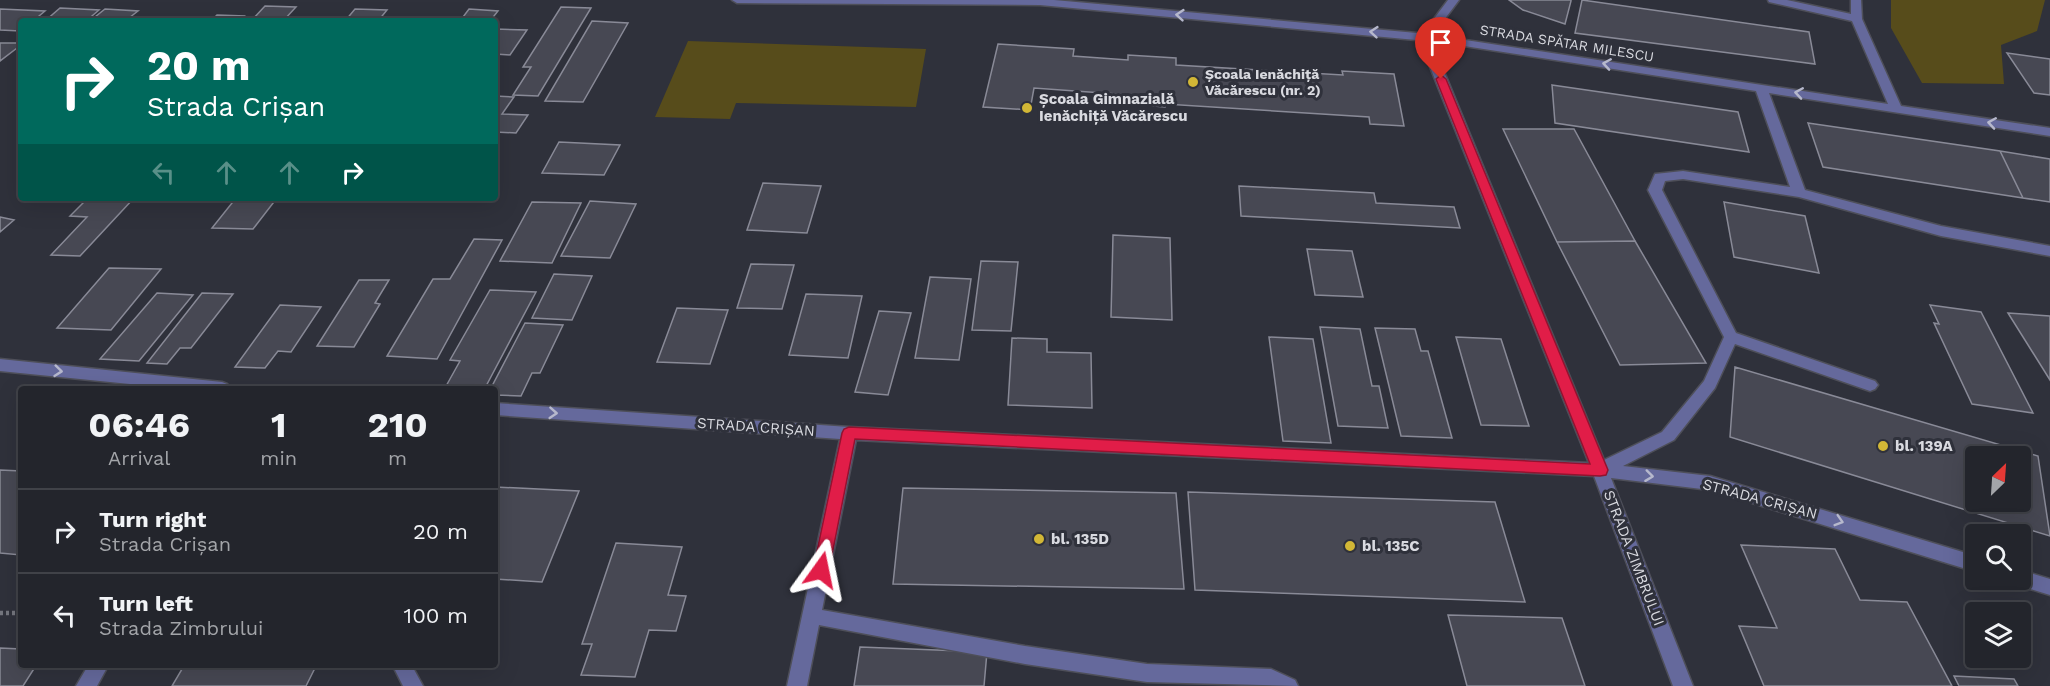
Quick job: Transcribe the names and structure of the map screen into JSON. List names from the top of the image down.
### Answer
{
  "streets": {
    "street": ["STRADA SPĂTAR MILESCU", "STRADA CRIȘAN", "STRADA ZIMBRULUI"]
  },
  "crossings": [
    ["STRADA SPĂTAR MILESCU", "STRADA ZIMBRULUI"],
    ["STRADA CRIȘAN", "STRADA ZIMBRULUI"]
  ],
  "one_way": ["STRADA CRIȘAN"],
  "places": [
    "Școala Ienăchiță Văcărescu (nr. 2)",
    "Școala Gimnazială Ienăchiță Văcărescu",
    "bl. 139A",
    "bl. 135D",
    "bl. 135C"
  ],
  "north": "top right",
  "page": {
    "turn": ["20 m", "Strada Crișan"],
    "eta": [
      "06:46",
      "Arrival",
      "1",
      "min",
      "210",
      "m"
    ],
    "list": [
      {
        "name": "Turn right",
        "note": "Strada Crișan",
        "value": "20 m"
      },
      {
        "name": "Turn left",
        "note": "Strada Zimbrului",
        "value": "100 m"
      }
    ]
  }
}
